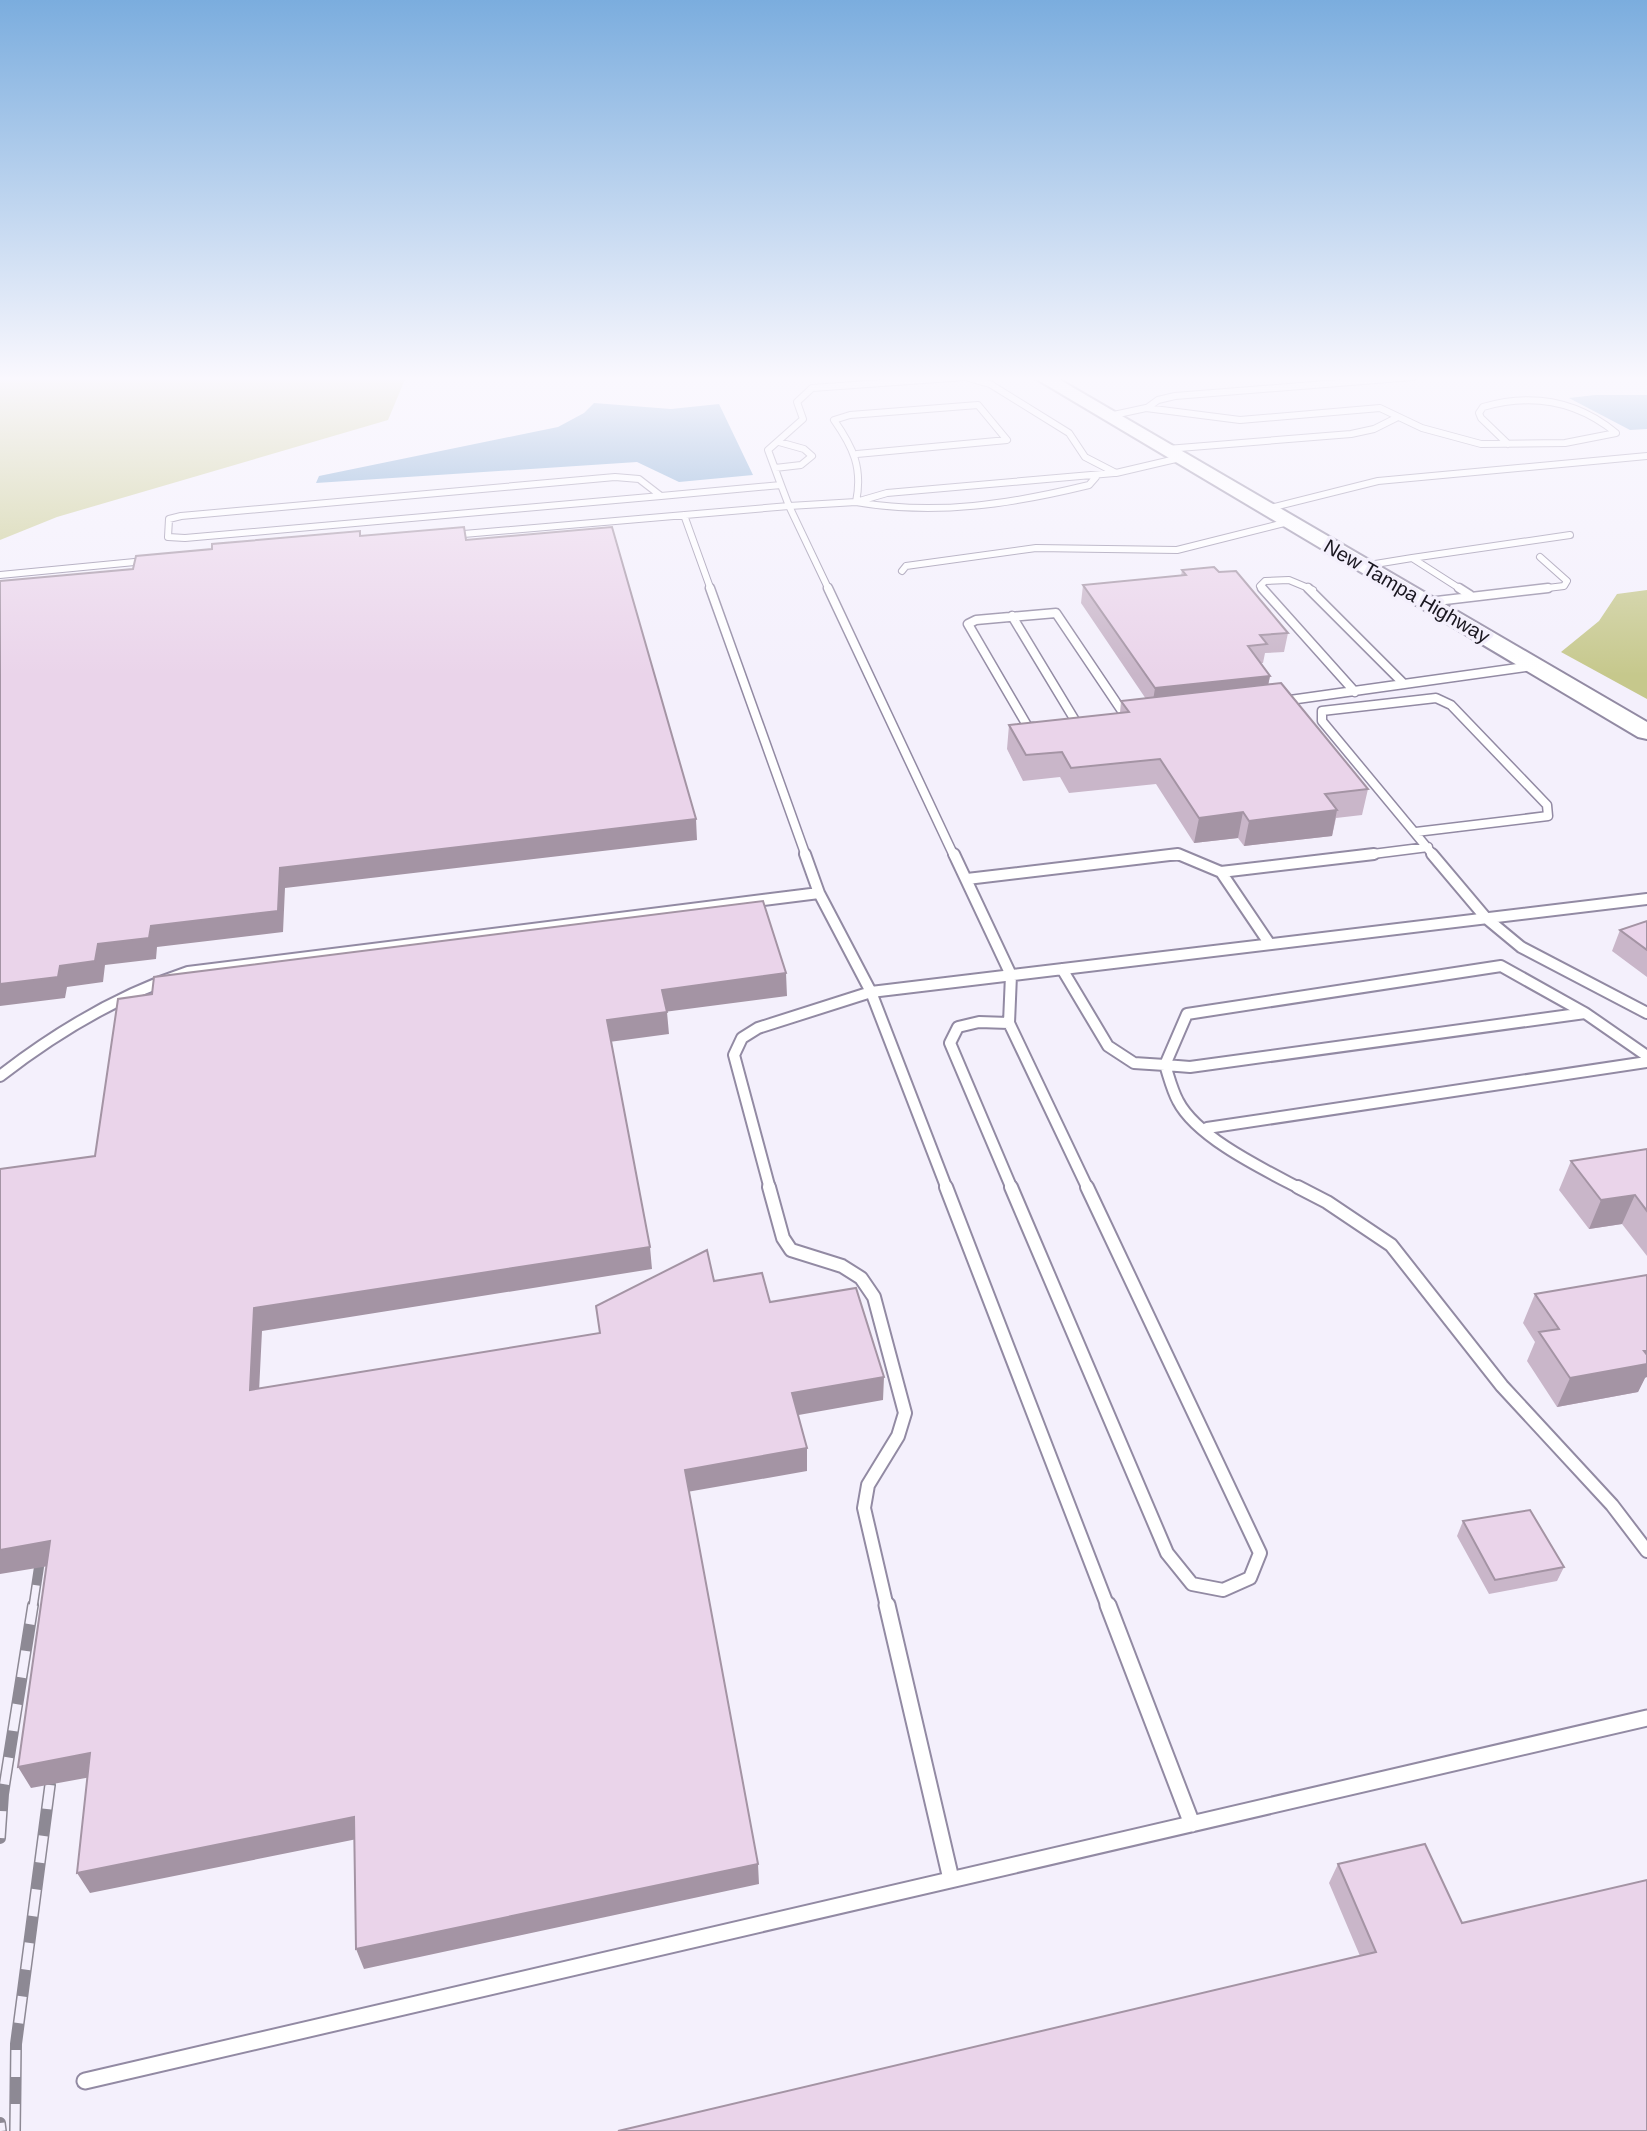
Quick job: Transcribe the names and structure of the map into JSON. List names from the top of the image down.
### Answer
{
  "streets": {
    "main road": ["New Tampa Highway"]
  }
}
